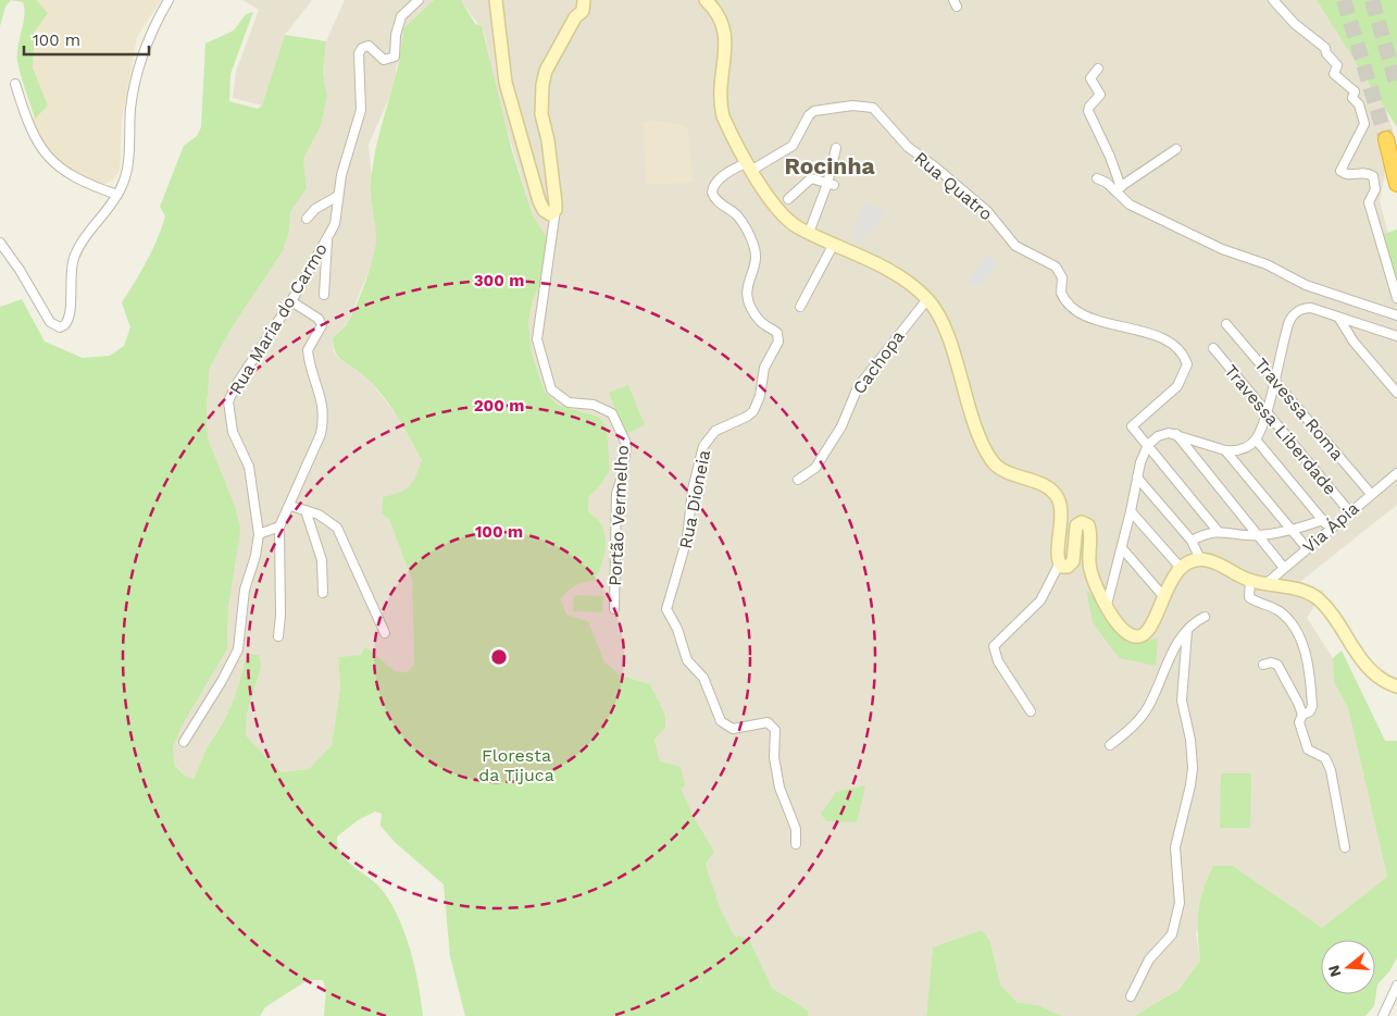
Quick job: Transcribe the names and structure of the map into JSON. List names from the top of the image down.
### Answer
{
  "streets": {
    "street": [
      "Rua Quatro",
      "Rua Maria do Carmo",
      "Cachopa",
      "Travessa Roma",
      "Travessa Liberdade",
      "Rua Dioneia",
      "Portão Vermelho",
      "Via Ápia"
    ]
  },
  "crossings": [
    ["Rua Quatro", "Rua Dioneia"],
    ["Travessa Roma", "Via Ápia"],
    ["Travessa Liberdade", "Via Ápia"]
  ],
  "districts": ["Rocinha"],
  "parks": ["Floresta da Tijuca"],
  "scale_bar": "100 m",
  "north": "left",
  "rings": ["300 m", "200 m", "100 m"]
}
